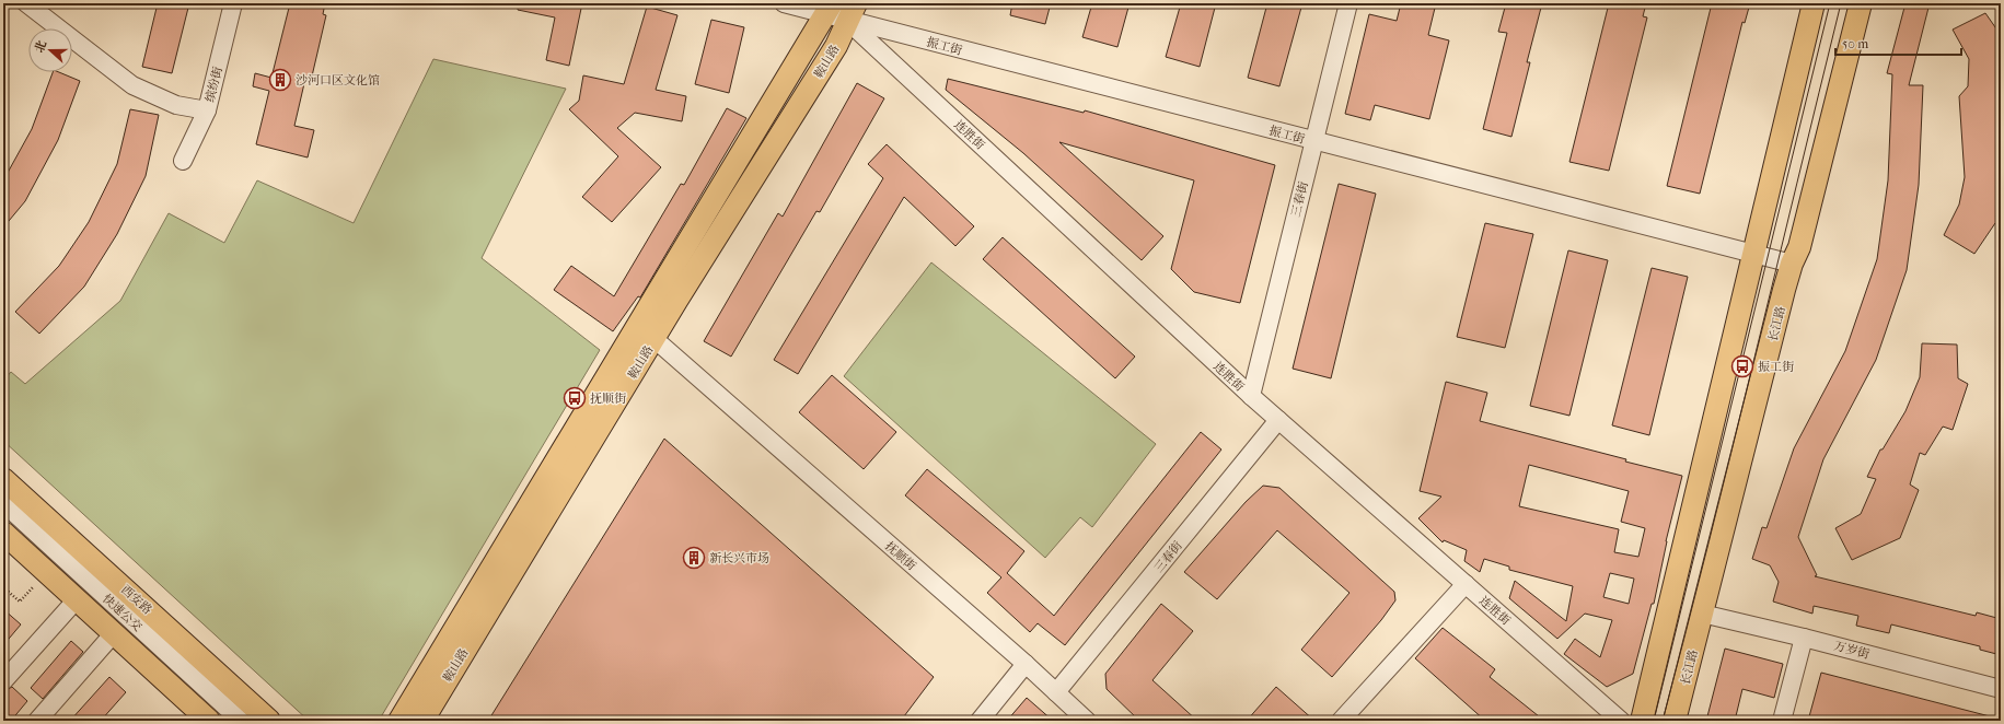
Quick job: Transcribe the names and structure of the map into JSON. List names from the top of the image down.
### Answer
{
  "streets": {
    "main road": ["鞍山路", "长江路", "西安路"],
    "street": [
      "振工街",
      "缤纷街",
      "连胜街",
      "三春街",
      "抚顺街",
      "快速公交",
      "万岁街"
    ]
  },
  "crossings": [
    ["振工街", "鞍山路"],
    ["振工街", "连胜街"],
    ["振工街", "三春街"],
    ["振工街", "长江路"],
    ["鞍山路", "连胜街"],
    ["鞍山路", "抚顺街"],
    ["连胜街", "三春街"],
    ["三春街", "抚顺街"],
    ["长江路", "万岁街"]
  ],
  "places": {
    "building": ["沙河口区文化馆", "新长兴市场"],
    "bus stop": ["振工街", "抚顺街"]
  },
  "scale_bar": "50 m",
  "north": "left"
}
